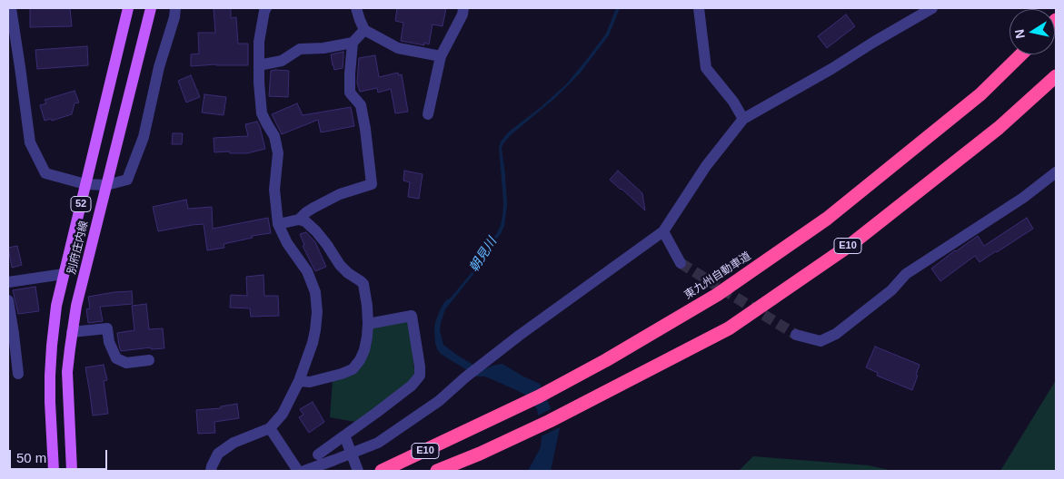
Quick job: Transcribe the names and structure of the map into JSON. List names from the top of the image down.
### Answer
{
  "streets": {
    "highway": ["E10", "東九州自動車道"],
    "main road": ["52", "別府庄内線"]
  },
  "water": ["朝見川"],
  "scale_bar": "50 m",
  "north": "left"
}
